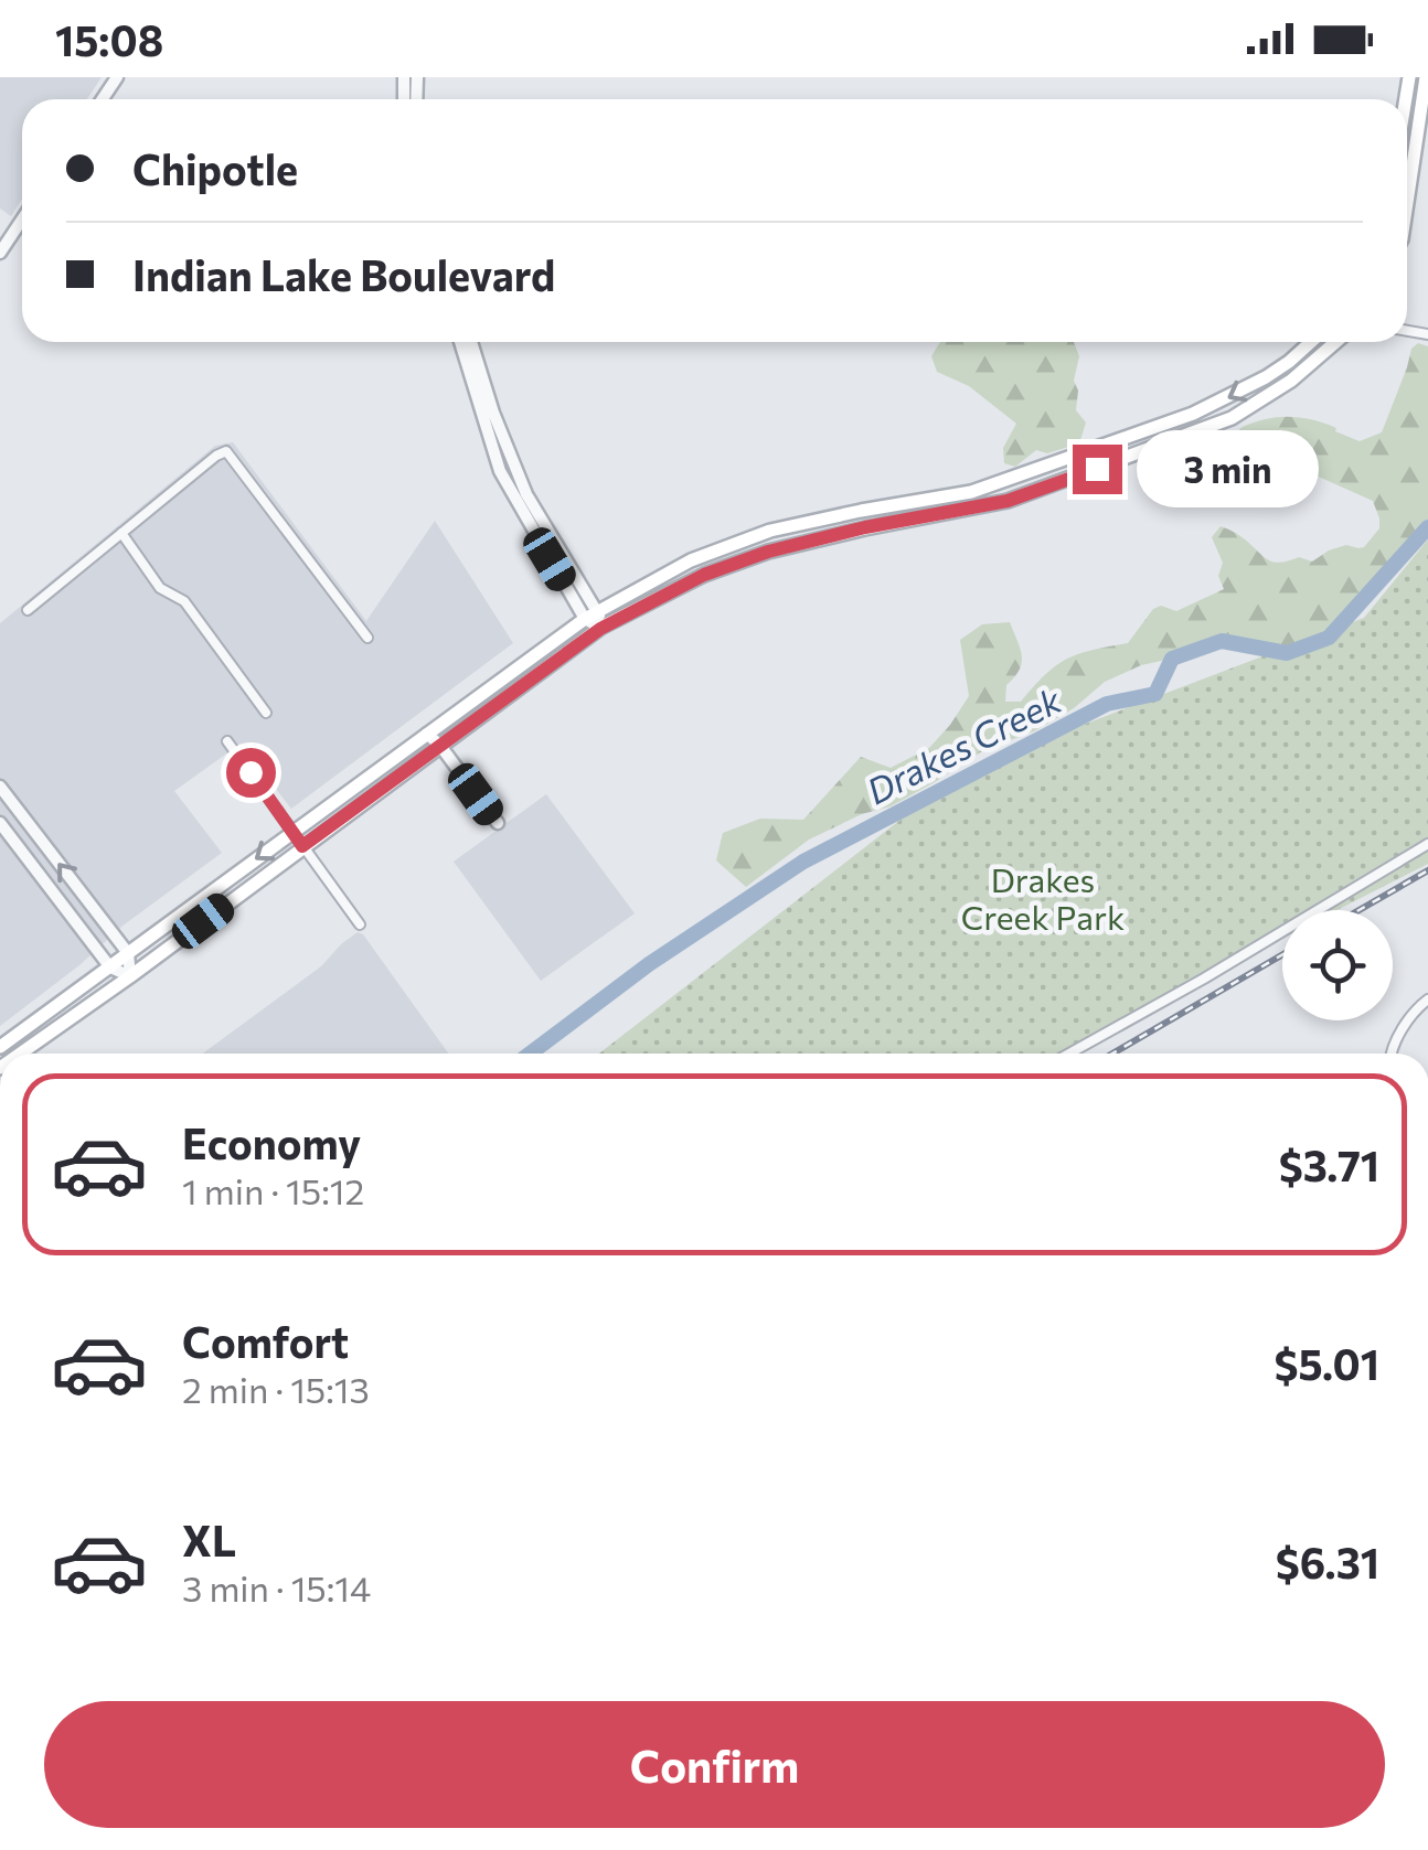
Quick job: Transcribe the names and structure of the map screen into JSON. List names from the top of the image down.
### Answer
{
  "water": ["Drakes Creek"],
  "parks": ["Drakes Creek Park"],
  "page": {
    "status": "15:08",
    "banner": ["Chipotle", "Indian Lake Boulevard"],
    "bubble": "3 min",
    "list": [
      {
        "name": "Economy",
        "note": "1 min · 15:12",
        "value": "$3.71"
      },
      {
        "name": "Comfort",
        "note": "2 min · 15:13",
        "value": "$5.01"
      },
      {
        "name": "XL",
        "note": "3 min · 15:14",
        "value": "$6.31"
      }
    ],
    "buttons": "Confirm"
  }
}
